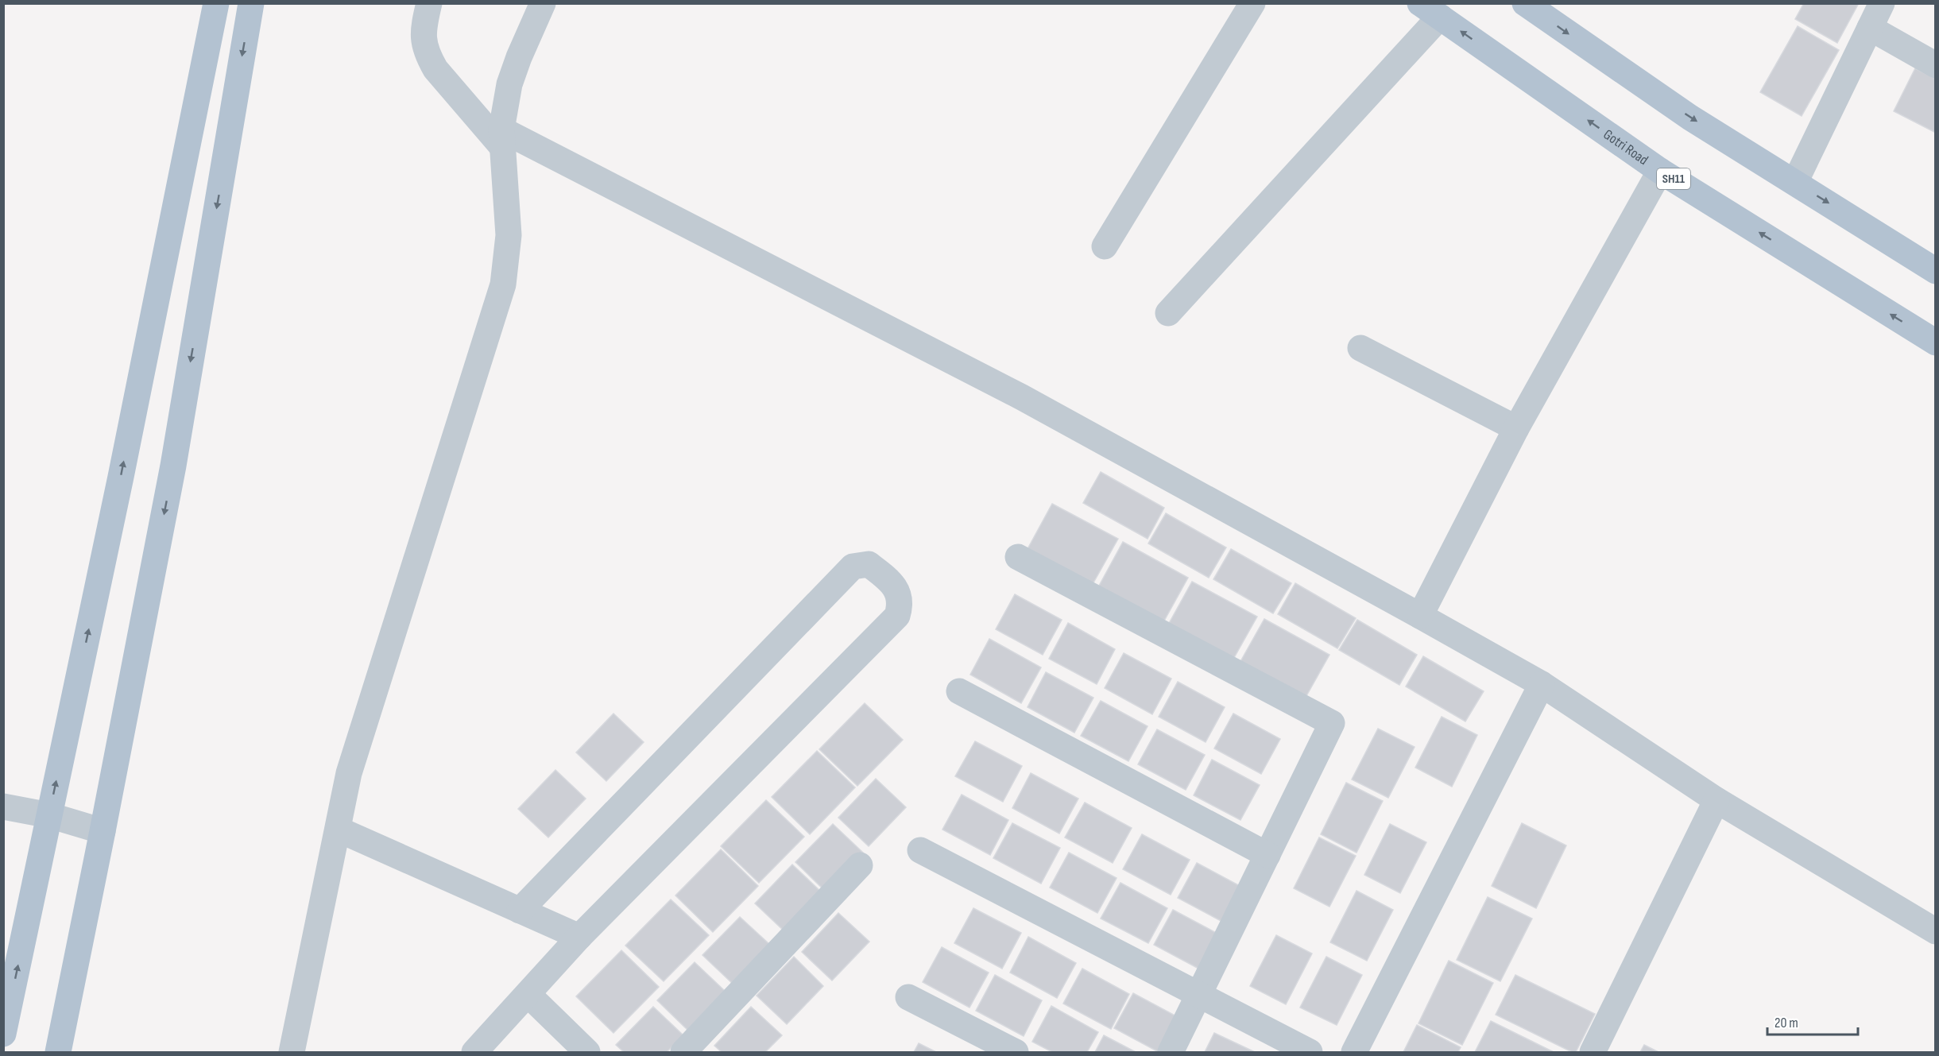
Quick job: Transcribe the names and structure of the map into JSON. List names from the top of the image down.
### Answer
{
  "streets": {
    "main road": ["Gotri Road", "SH11"]
  },
  "scale_bar": "20 m"
}
